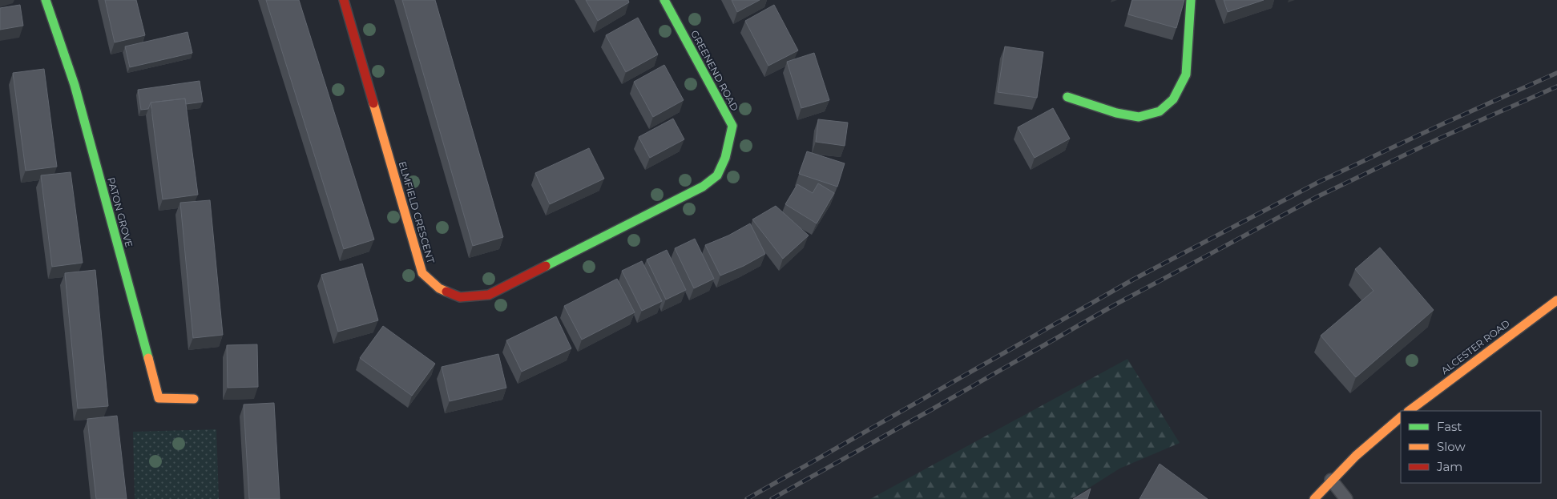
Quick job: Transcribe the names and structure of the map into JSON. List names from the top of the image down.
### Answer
{
  "streets": {
    "main road": [
      "GREENEND ROAD",
      "PATON GROVE",
      "ELMFIELD CRESCENT",
      "ALCESTER ROAD"
    ]
  },
  "crossings": [
    ["GREENEND ROAD", "ELMFIELD CRESCENT"]
  ],
  "legend": ["Fast", "Slow", "Jam"]
}
